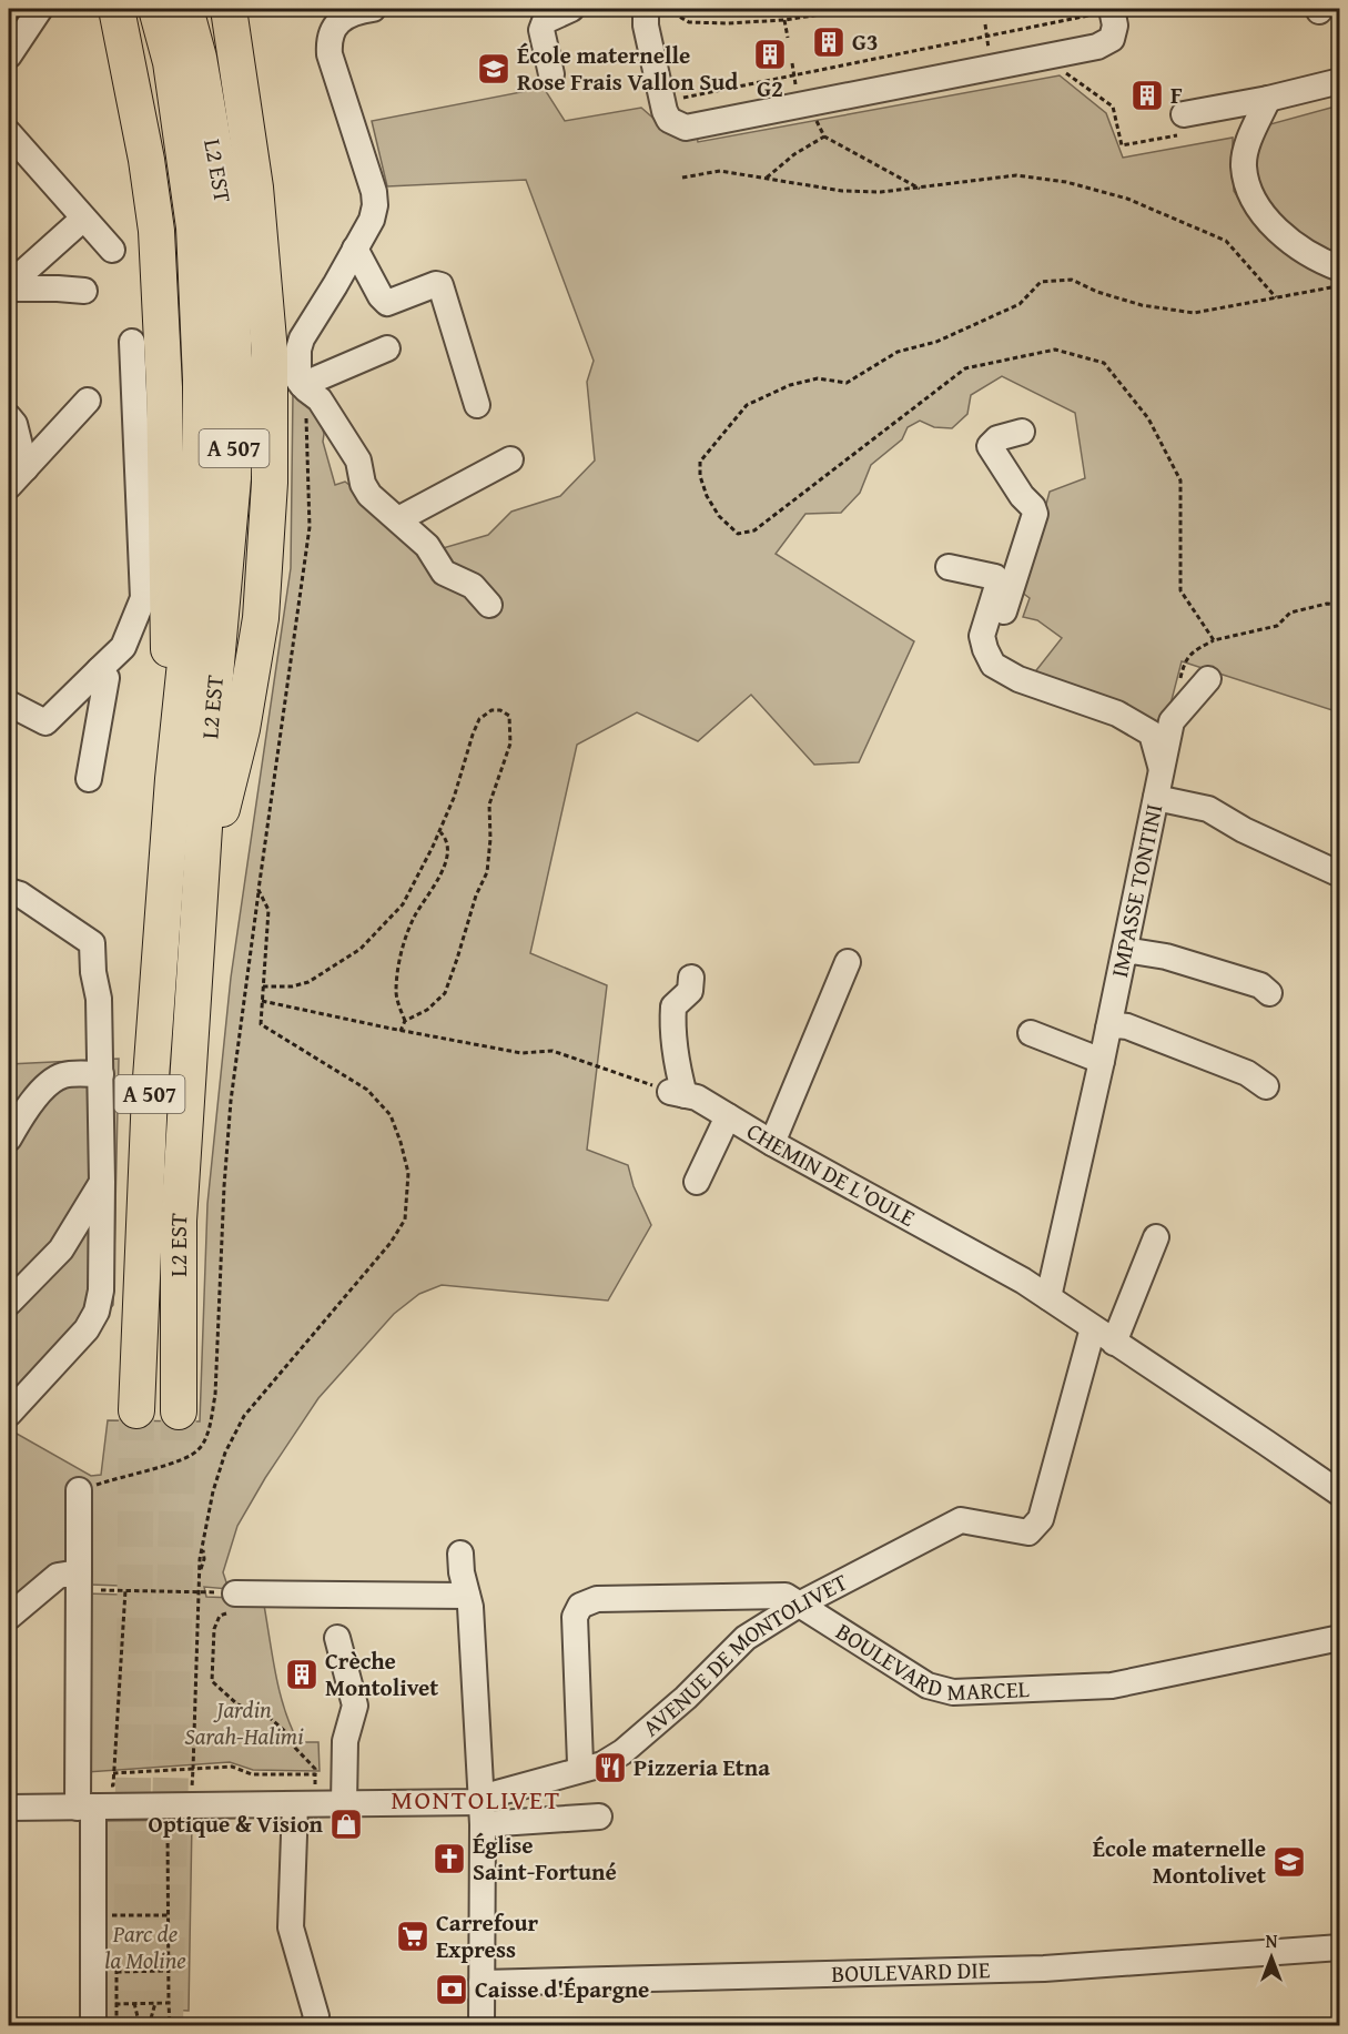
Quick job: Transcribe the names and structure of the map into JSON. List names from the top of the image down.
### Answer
{
  "streets": {
    "highway": ["L2 EST", "A 507"],
    "street": [
      "IMPASSE TONTINI",
      "CHEMIN DE L'OULE",
      "BOULEVARD MARCEL",
      "AVENUE DE MONTOLIVET",
      "BOULEVARD DIE"
    ]
  },
  "crossings": [
    ["IMPASSE TONTINI", "CHEMIN DE L'OULE"],
    ["CHEMIN DE L'OULE", "AVENUE DE MONTOLIVET"],
    ["BOULEVARD MARCEL", "AVENUE DE MONTOLIVET"]
  ],
  "districts": ["MONTOLIVET"],
  "parks": ["Jardin Sarah-Halimi", "Parc de la Moline"],
  "places": {
    "building": [
      "G3",
      "G2",
      "F",
      "Crèche Montolivet"
    ],
    "school or university": ["École maternelle Rose Frais Vallon Sud", "École maternelle Montolivet"],
    "restaurant": ["Pizzeria Etna"],
    "shop": ["Optique & Vision"],
    "church": ["Église Saint-Fortuné"],
    "supermarket": ["Carrefour Express"],
    "bank": ["Caisse d'Épargne"]
  },
  "north": "top"
}
